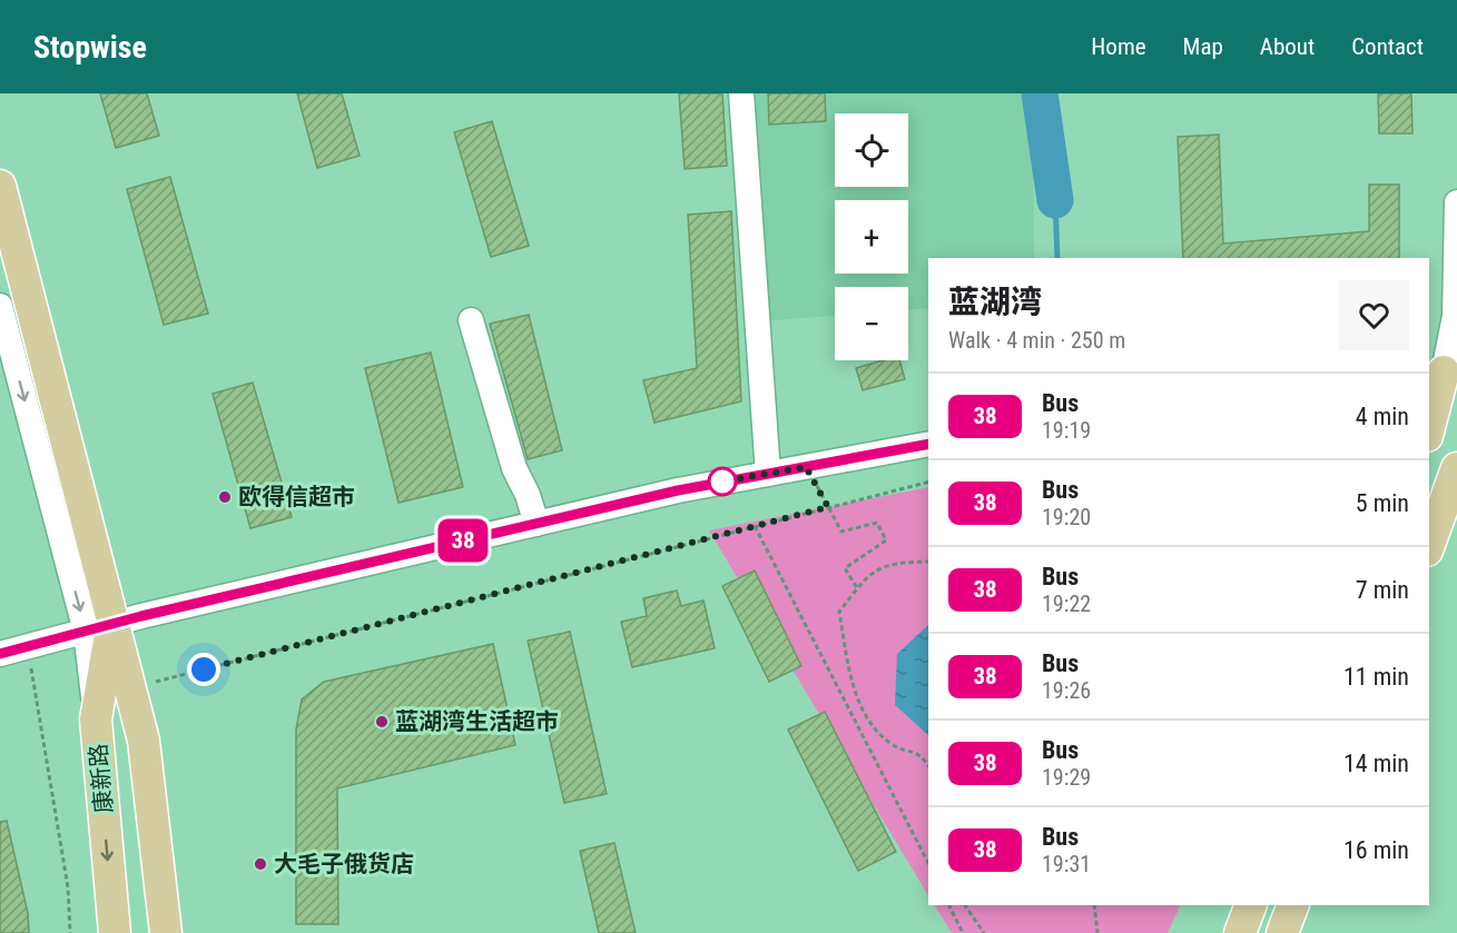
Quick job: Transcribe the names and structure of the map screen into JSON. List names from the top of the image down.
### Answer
{
  "streets": {
    "main road": ["康新路"]
  },
  "places": ["欧得信超市", "蓝湖湾生活超市", "大毛子俄货店"],
  "lines": ["bus line 38"],
  "page": {
    "header": "Stopwise",
    "nav": [
      "Home",
      "Map",
      "About",
      "Contact"
    ],
    "on_map": "38",
    "map_buttons": ["+", "−"],
    "heading": ["蓝湖湾", "Walk · 4 min · 250 m"],
    "list": [
      {
        "mark": "38",
        "name": "Bus",
        "note": "19:19",
        "value": "4 min"
      },
      {
        "mark": "38",
        "name": "Bus",
        "note": "19:20",
        "value": "5 min"
      },
      {
        "mark": "38",
        "name": "Bus",
        "note": "19:22",
        "value": "7 min"
      },
      {
        "mark": "38",
        "name": "Bus",
        "note": "19:26",
        "value": "11 min"
      },
      {
        "mark": "38",
        "name": "Bus",
        "note": "19:29",
        "value": "14 min"
      },
      {
        "mark": "38",
        "name": "Bus",
        "note": "19:31",
        "value": "16 min"
      }
    ]
  }
}
